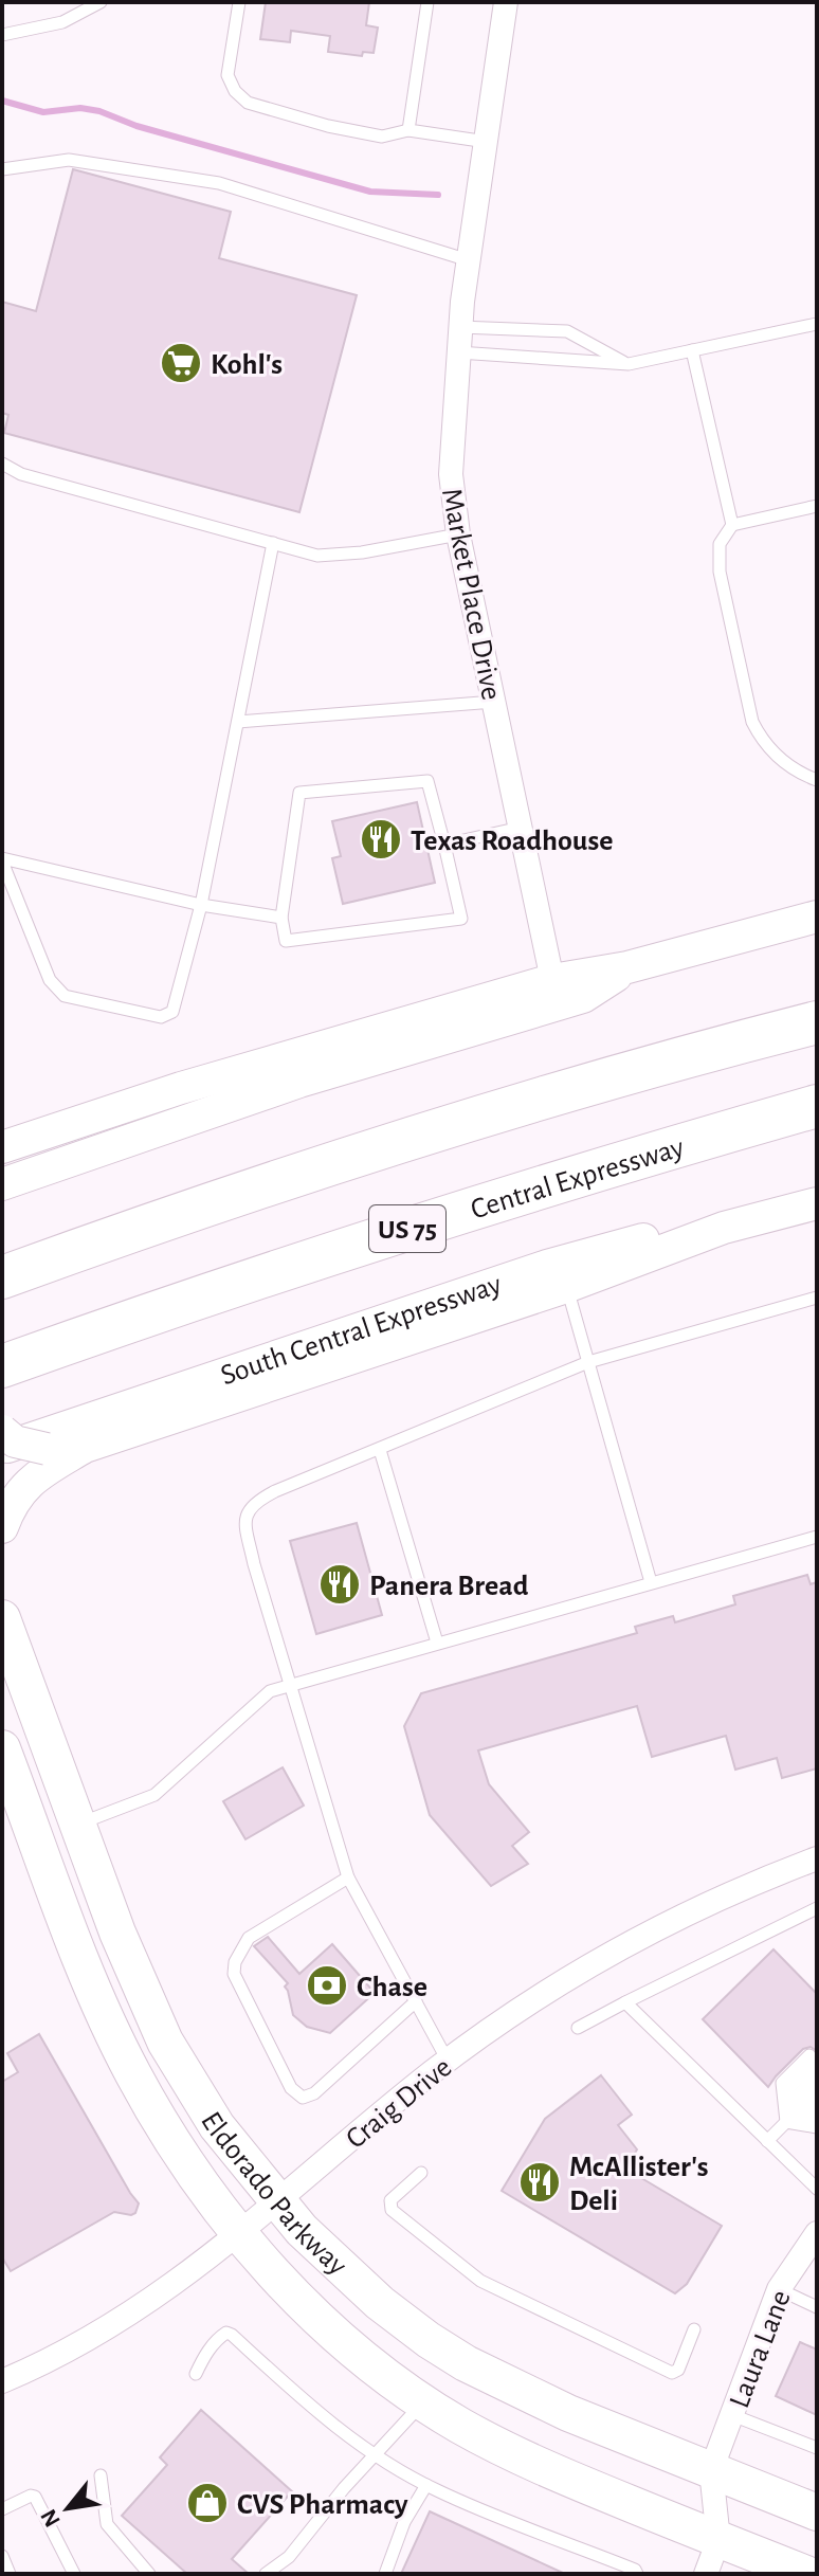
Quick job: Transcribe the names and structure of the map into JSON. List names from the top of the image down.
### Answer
{
  "streets": {
    "highway": ["Central Expressway", "US 75"],
    "main road": ["South Central Expressway", "Eldorado Parkway"],
    "street": ["Market Place Drive", "Craig Drive", "Laura Lane"]
  },
  "crossings": [
    ["Craig Drive", "Eldorado Parkway"],
    ["Eldorado Parkway", "Laura Lane"]
  ],
  "places": {
    "supermarket": ["Kohl's"],
    "restaurant": ["Texas Roadhouse", "Panera Bread", "McAllister's Deli"],
    "bank": ["Chase"],
    "shop": ["CVS Pharmacy"]
  },
  "north": "bottom left"
}
